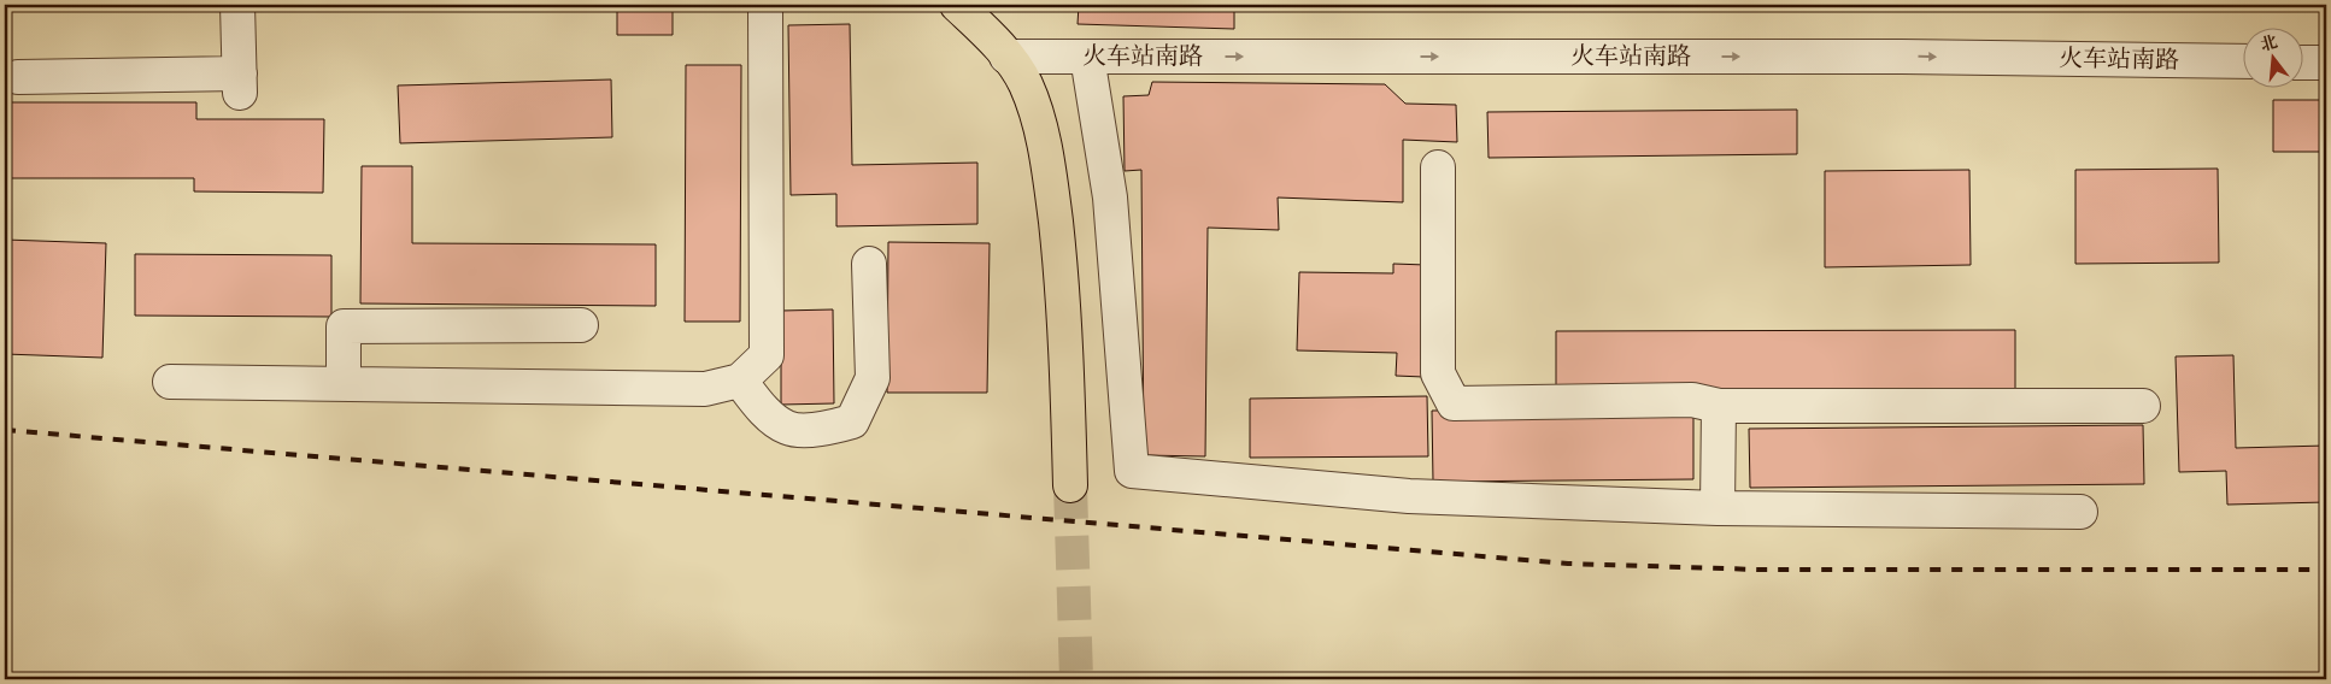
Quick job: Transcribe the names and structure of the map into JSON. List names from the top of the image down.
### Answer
{
  "streets": {
    "street": ["火车站南路"]
  },
  "one_way": ["火车站南路"],
  "north": "top"
}
